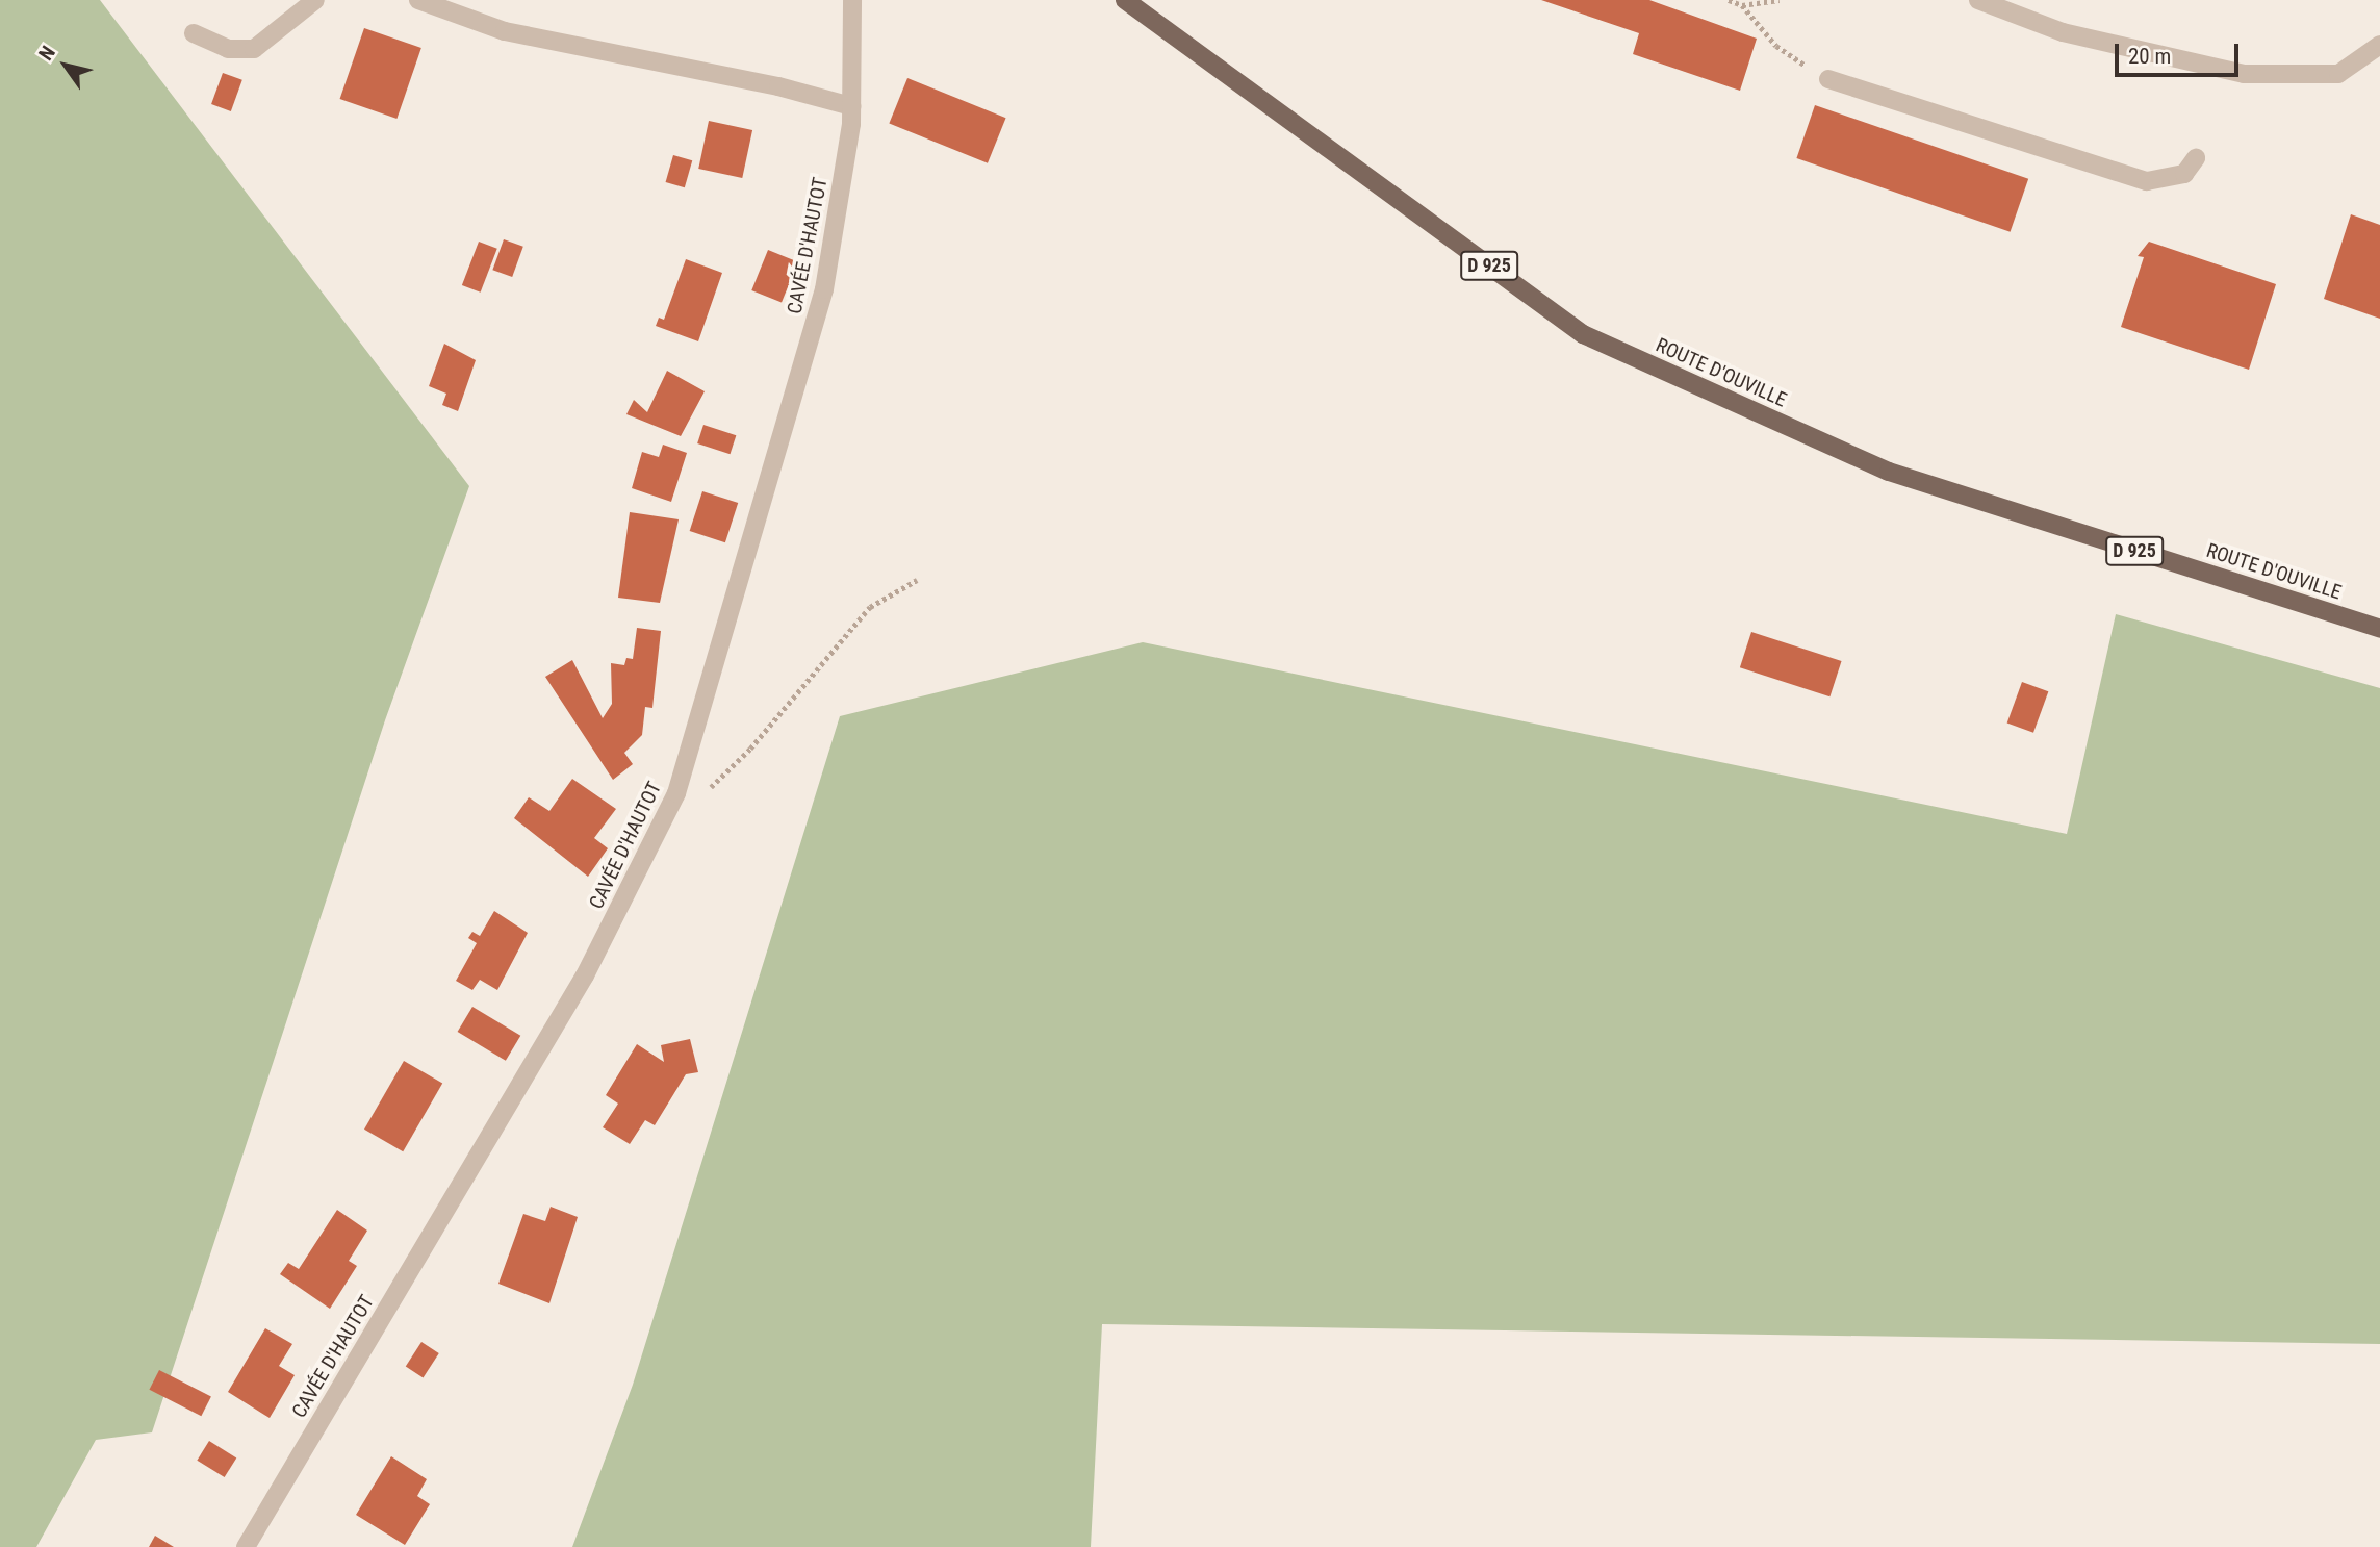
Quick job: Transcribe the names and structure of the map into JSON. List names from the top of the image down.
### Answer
{
  "streets": {
    "main road": ["D 925", "ROUTE D'OUVILLE"],
    "street": ["CAVÉE D'HAUTOT"]
  },
  "scale_bar": "20 m",
  "north": "top left"
}
